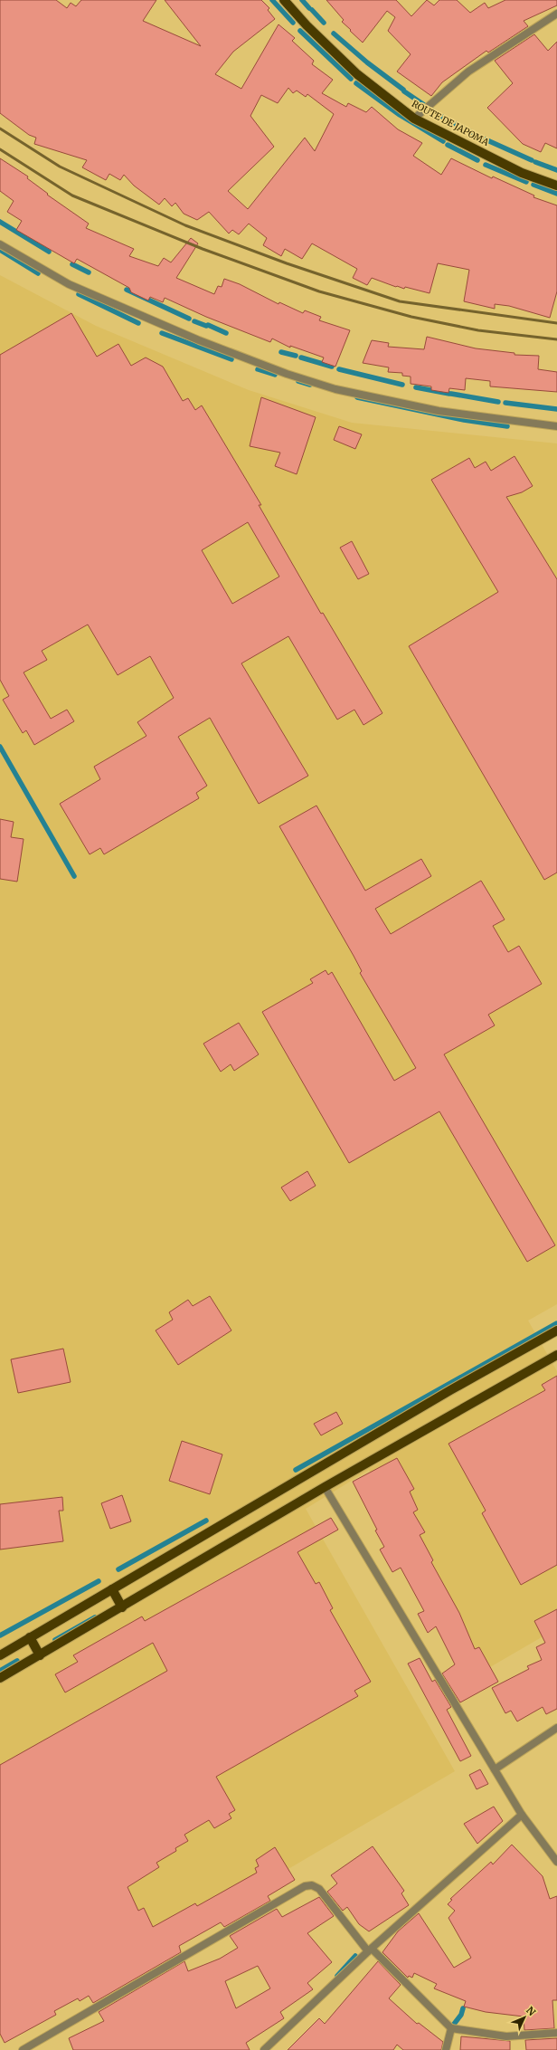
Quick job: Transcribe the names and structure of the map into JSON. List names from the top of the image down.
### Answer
{
  "streets": {
    "main road": ["ROUTE DE JAPOMA"]
  },
  "north": "top right"
}
